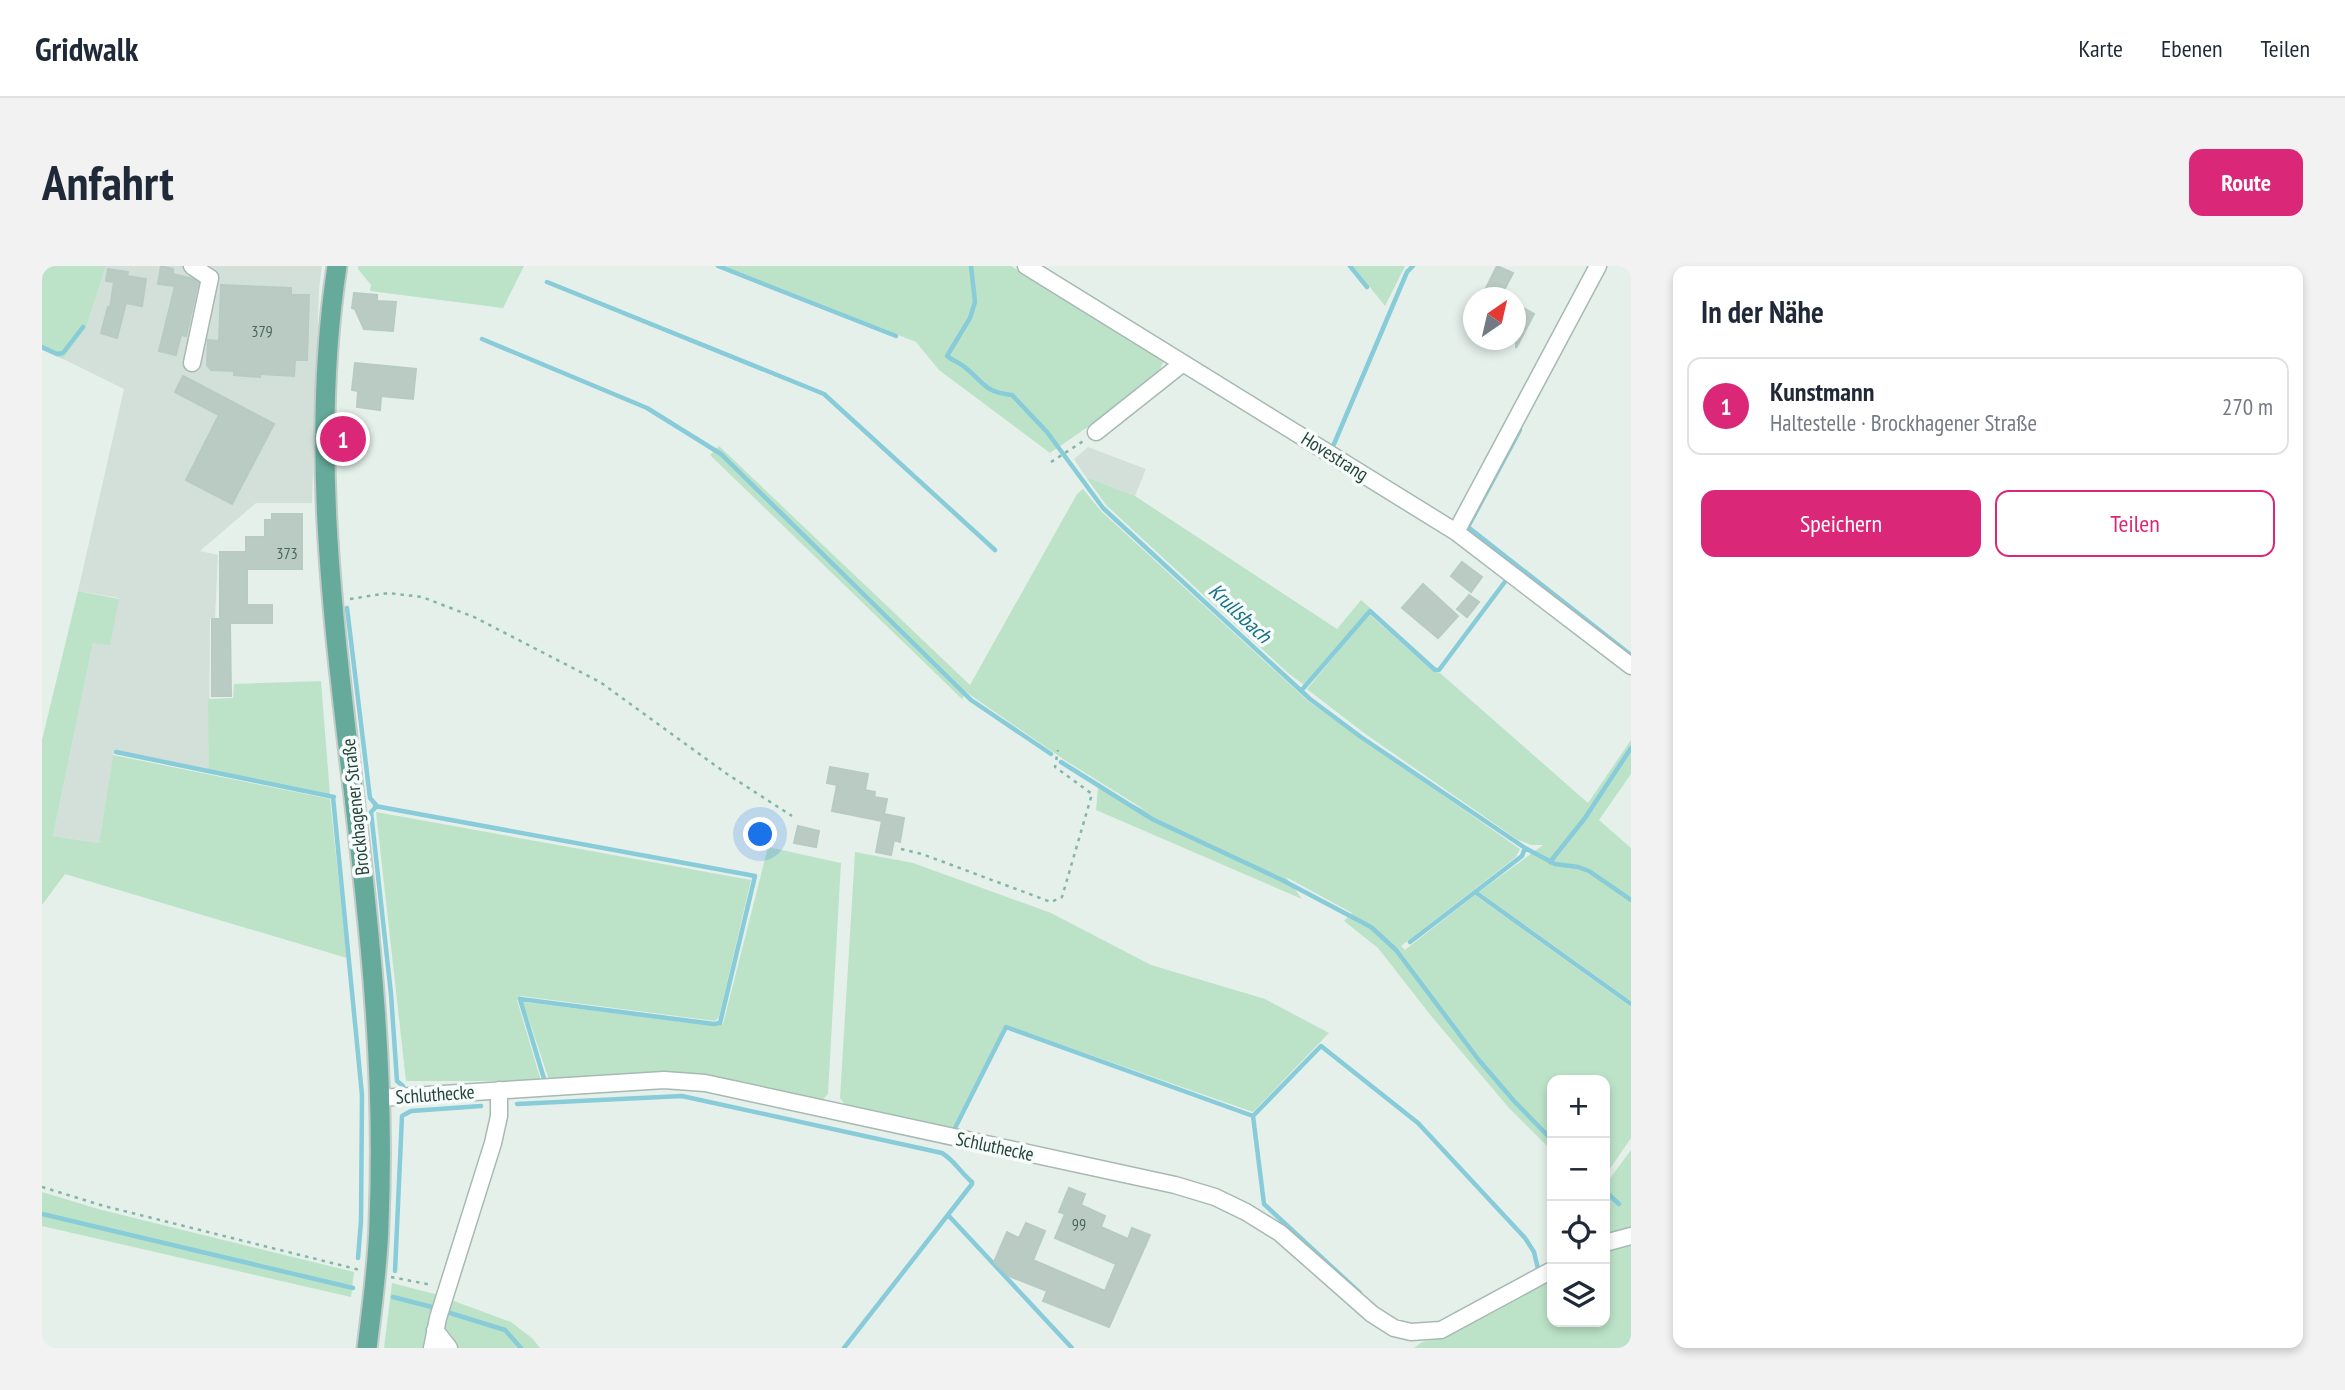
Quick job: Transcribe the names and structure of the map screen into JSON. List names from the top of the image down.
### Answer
{
  "streets": {
    "main road": ["Brockhagener Straße"],
    "street": ["Hovestrang", "Schluthecke"]
  },
  "crossings": [
    ["Brockhagener Straße", "Schluthecke"]
  ],
  "water": ["Krullsbach"],
  "house_numbers": ["379", "373", "99"],
  "north": "top right",
  "page": {
    "header": "Gridwalk",
    "nav": ["Karte", "Ebenen", "Teilen"],
    "buttons": [
      "Route",
      ["Speichern", "Teilen"]
    ],
    "title": "Anfahrt",
    "heading": "In der Nähe",
    "list": [
      {
        "mark": "1",
        "name": "Kunstmann",
        "note": "Haltestelle · Brockhagener Straße",
        "value": "270 m"
      }
    ],
    "pins": "1",
    "map_buttons": ["+", "−"]
  }
}
